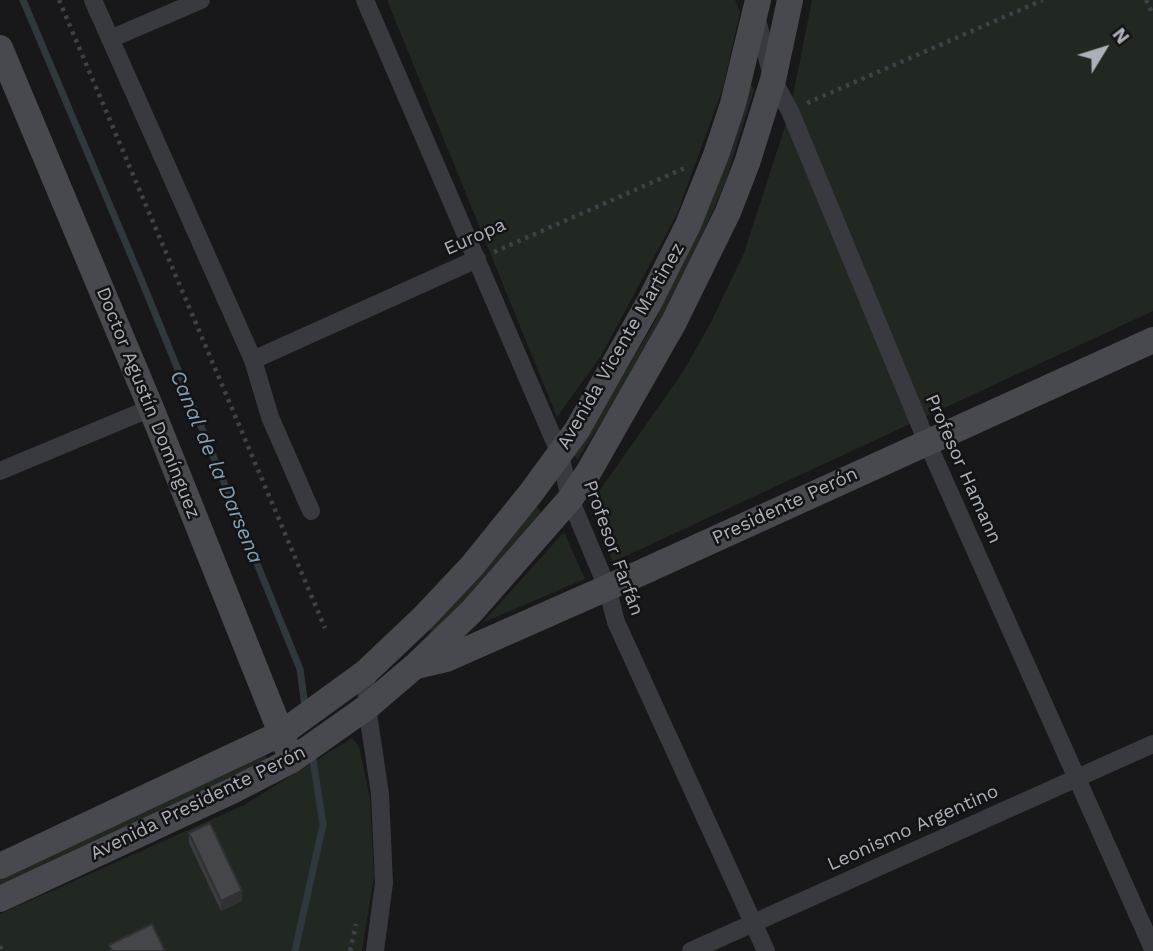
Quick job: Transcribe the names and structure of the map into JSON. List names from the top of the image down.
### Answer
{
  "streets": {
    "main road": [
      "Avenida Vicente Martinez",
      "Doctor Agustín Domínguez",
      "Presidente Perón",
      "Avenida Presidente Perón"
    ],
    "street": [
      "Europa",
      "Profesor Hamann",
      "Profesor Farfán",
      "Leonismo Argentino"
    ]
  },
  "crossings": [
    ["Europa", "Avenida Vicente Martinez"],
    ["Europa", "Profesor Farfán"],
    ["Avenida Vicente Martinez", "Profesor Hamann"],
    ["Avenida Vicente Martinez", "Presidente Perón"],
    ["Avenida Vicente Martinez", "Profesor Farfán"],
    ["Avenida Vicente Martinez", "Avenida Presidente Perón"],
    ["Doctor Agustín Domínguez", "Avenida Presidente Perón"],
    ["Profesor Hamann", "Presidente Perón"],
    ["Profesor Hamann", "Leonismo Argentino"],
    ["Presidente Perón", "Profesor Farfán"],
    ["Presidente Perón", "Avenida Presidente Perón"],
    ["Profesor Farfán", "Leonismo Argentino"]
  ],
  "water": ["Canal de la Darsena"],
  "north": "top right"
}
